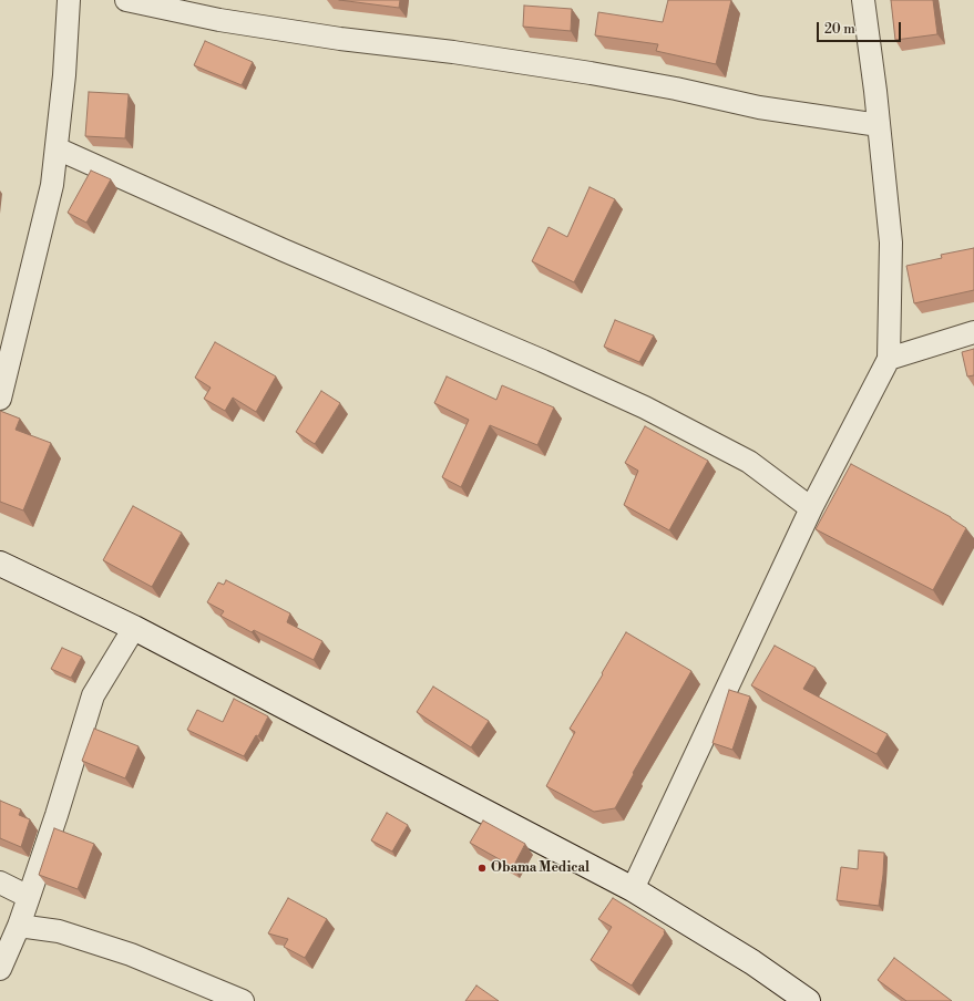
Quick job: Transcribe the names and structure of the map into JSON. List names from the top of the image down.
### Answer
{
  "places": ["Obama Medical"],
  "scale_bar": "20 m"
}
